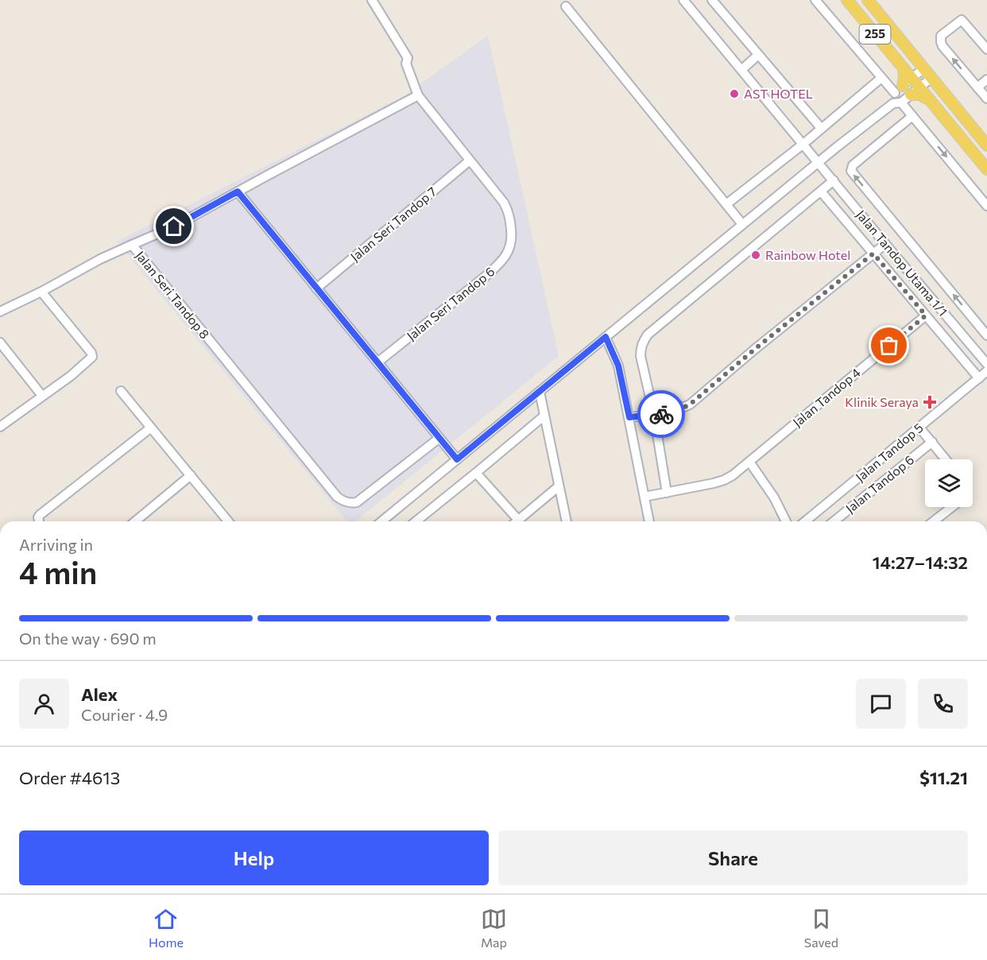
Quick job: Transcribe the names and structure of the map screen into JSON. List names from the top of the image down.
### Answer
{
  "streets": {
    "main road": ["255"],
    "street": [
      "Jalan Seri Tandop 7",
      "Jalan Tandop Utama 1/1",
      "Jalan Seri Tandop 8",
      "Jalan Seri Tandop 6",
      "Jalan Tandop 4",
      "Jalan Tandop 5",
      "Jalan Tandop 6"
    ]
  },
  "crossings": [
    ["Jalan Seri Tandop 7", "Jalan Seri Tandop 6"],
    ["Jalan Seri Tandop 8", "Jalan Seri Tandop 6"]
  ],
  "places": {
    "other": ["AST HOTEL", "Rainbow Hotel"],
    "health": ["Klinik Seraya"]
  },
  "page": {
    "heading": ["4 min", "Arriving in", "14:27–14:32"],
    "panel": [
      "Alex",
      "Courier · 4.9",
      "Order #4613",
      "$11.21"
    ],
    "bar": "On the way · 690 m",
    "buttons": ["Help", "Share"],
    "tabs": ["Home", "Map", "Saved"]
  }
}
